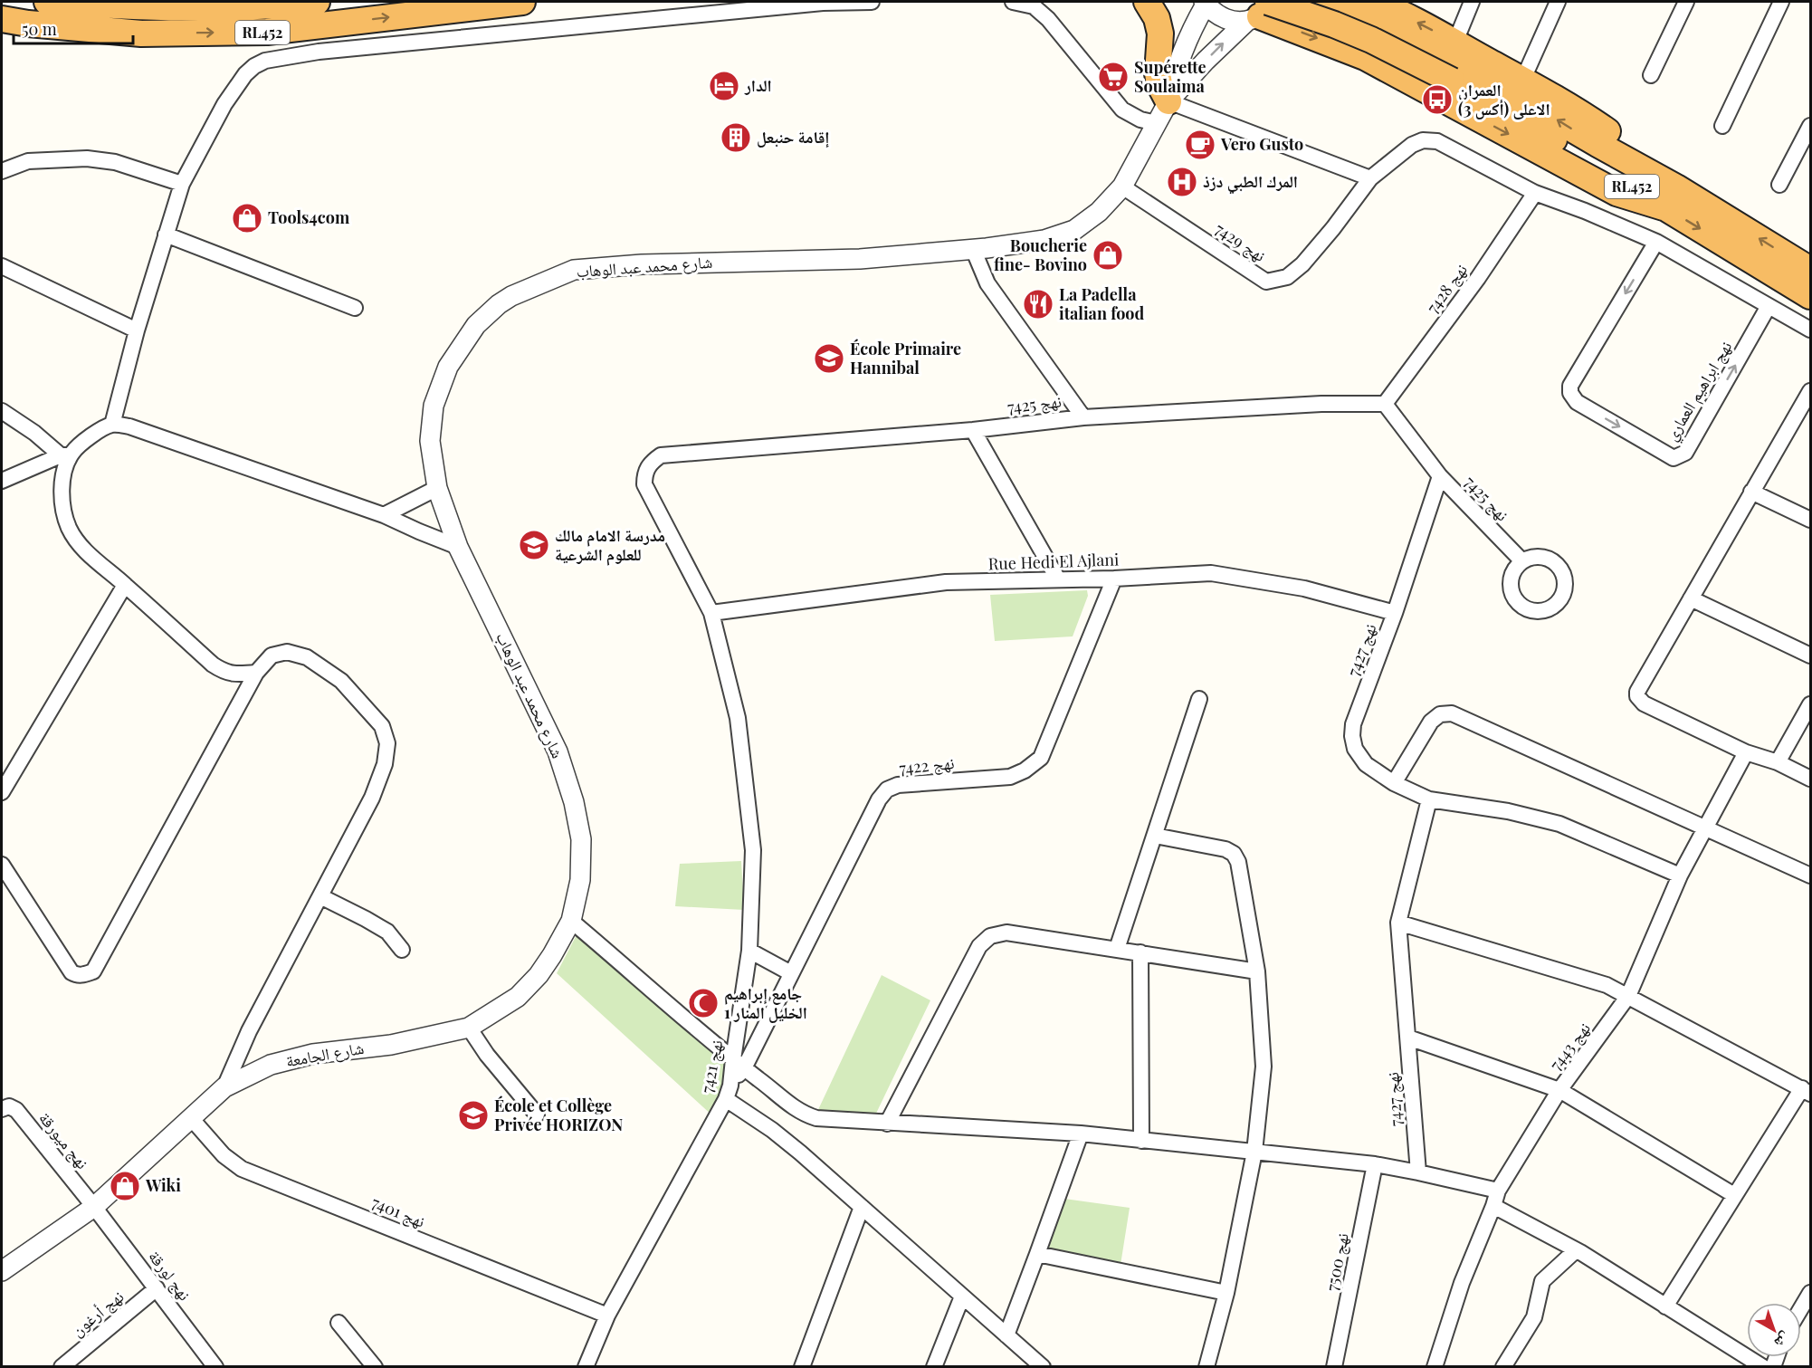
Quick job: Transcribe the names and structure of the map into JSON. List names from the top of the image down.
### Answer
{
  "streets": {
    "highway": ["RL452"],
    "street": [
      "نهج 7429",
      "شارع محمد عبد الوهاب",
      "نهج 7428",
      "نهج ابراهيم العماري",
      "نهج 7425",
      "Rue Hedi El Ajlani",
      "نهج 7427",
      "نهج 7422",
      "نهج 7443",
      "شارع الجامعة",
      "نهج 7421",
      "نهج ميورقة",
      "نهج 7401",
      "نهج 7500",
      "نهج لورقة",
      "نهج أرغون"
    ]
  },
  "crossings": [
    ["نهج 7429", "شارع محمد عبد الوهاب"],
    ["نهج 7429", "نهج 7428"],
    ["شارع محمد عبد الوهاب", "شارع الجامعة"],
    ["نهج 7428", "نهج 7425"],
    ["نهج 7425", "Rue Hedi El Ajlani"],
    ["نهج 7425", "نهج 7427"],
    ["نهج 7425", "نهج 7421"],
    ["Rue Hedi El Ajlani", "نهج 7427"],
    ["Rue Hedi El Ajlani", "نهج 7422"],
    ["Rue Hedi El Ajlani", "نهج 7421"],
    ["نهج 7427", "نهج 7443"],
    ["نهج 7422", "نهج 7421"],
    ["شارع الجامعة", "نهج ميورقة"],
    ["شارع الجامعة", "نهج 7401"],
    ["شارع الجامعة", "نهج لورقة"],
    ["نهج 7421", "نهج 7401"],
    ["نهج ميورقة", "نهج لورقة"],
    ["نهج لورقة", "نهج أرغون"]
  ],
  "places": {
    "supermarket": ["Supérette Soulaima"],
    "hotel": ["الدار"],
    "bus stop": ["العمران الاعلى (أكس 3)"],
    "building": ["إقامة حنبعل"],
    "cafe": ["Vero Gusto"],
    "hospital": ["المرك الطبي دزذ"],
    "shop": ["Tools4com", "Boucherie fine- Bovino", "Wiki"],
    "restaurant": ["La Padella italian food"],
    "school or university": ["École Primaire Hannibal", "مدرسة الامام مالك للعلوم الشرعية", "École et Collège Privée HORIZON"],
    "mosque": ["جامع إبراهيم الخليل المنار 1"]
  },
  "scale_bar": "50 m",
  "north": "bottom right"
}
